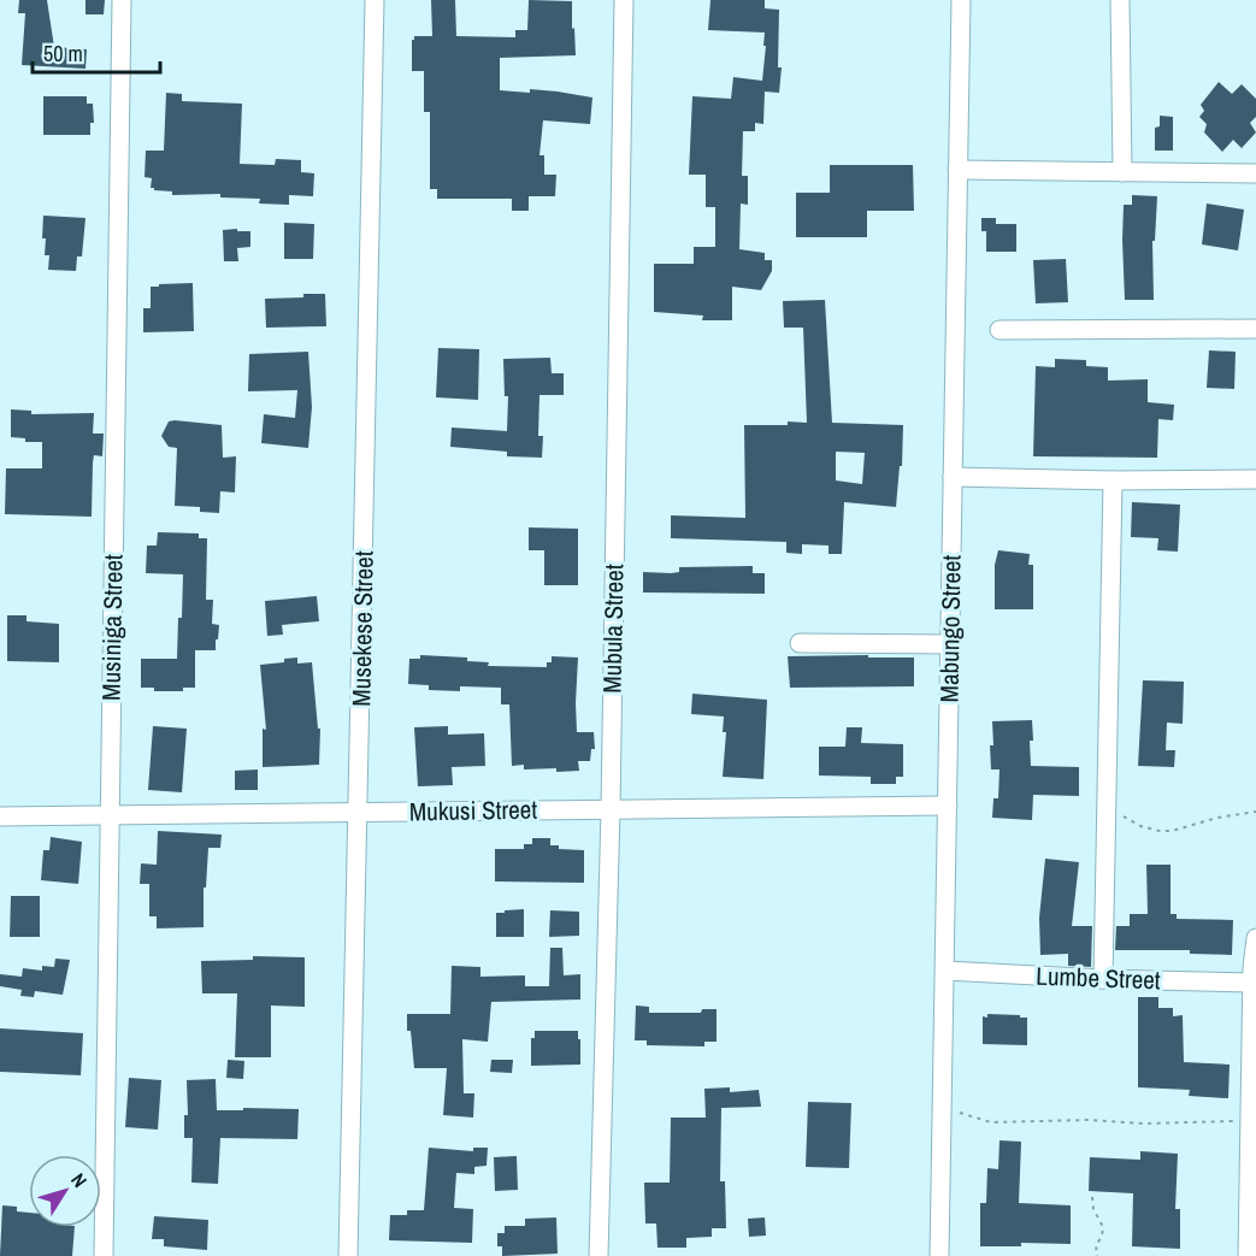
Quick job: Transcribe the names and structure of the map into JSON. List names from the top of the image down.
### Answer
{
  "streets": {
    "street": [
      "Musiniga Street",
      "Musekese Street",
      "Mubula Street",
      "Mabungo Street",
      "Mukusi Street",
      "Lumbe Street"
    ]
  },
  "crossings": [
    ["Musiniga Street", "Mukusi Street"],
    ["Musekese Street", "Mukusi Street"],
    ["Mubula Street", "Mukusi Street"],
    ["Mabungo Street", "Mukusi Street"],
    ["Mabungo Street", "Lumbe Street"]
  ],
  "scale_bar": "50 m",
  "north": "top right"
}
